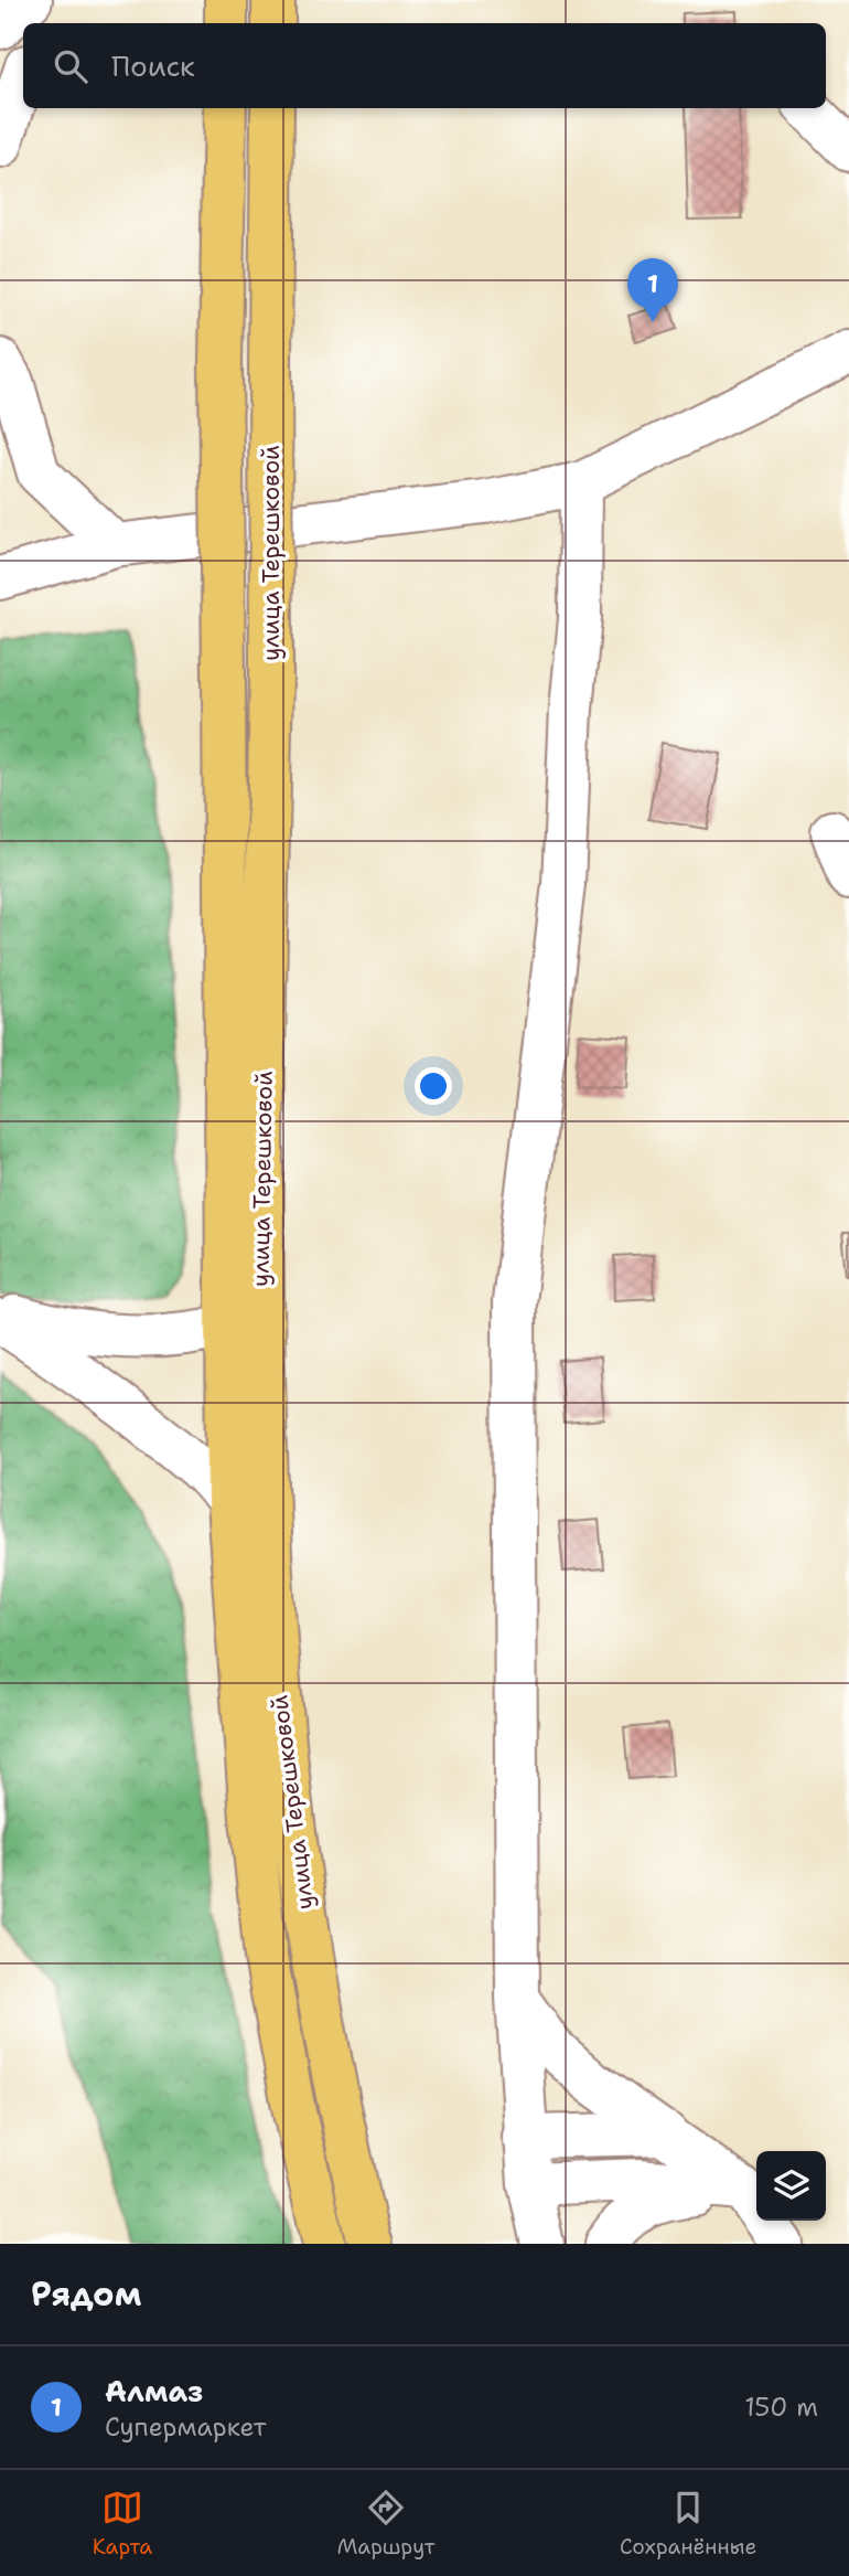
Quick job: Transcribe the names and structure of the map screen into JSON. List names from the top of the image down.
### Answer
{
  "streets": {
    "main road": ["улица Терешковой"]
  },
  "page": {
    "search": "Поиск",
    "pins": "1",
    "heading": "Рядом",
    "list": [
      {
        "mark": "1",
        "name": "Алмаз",
        "note": "Супермаркет",
        "value": "150 m"
      }
    ],
    "nav": ["Карта", "Маршрут", "Сохранённые"]
  }
}
